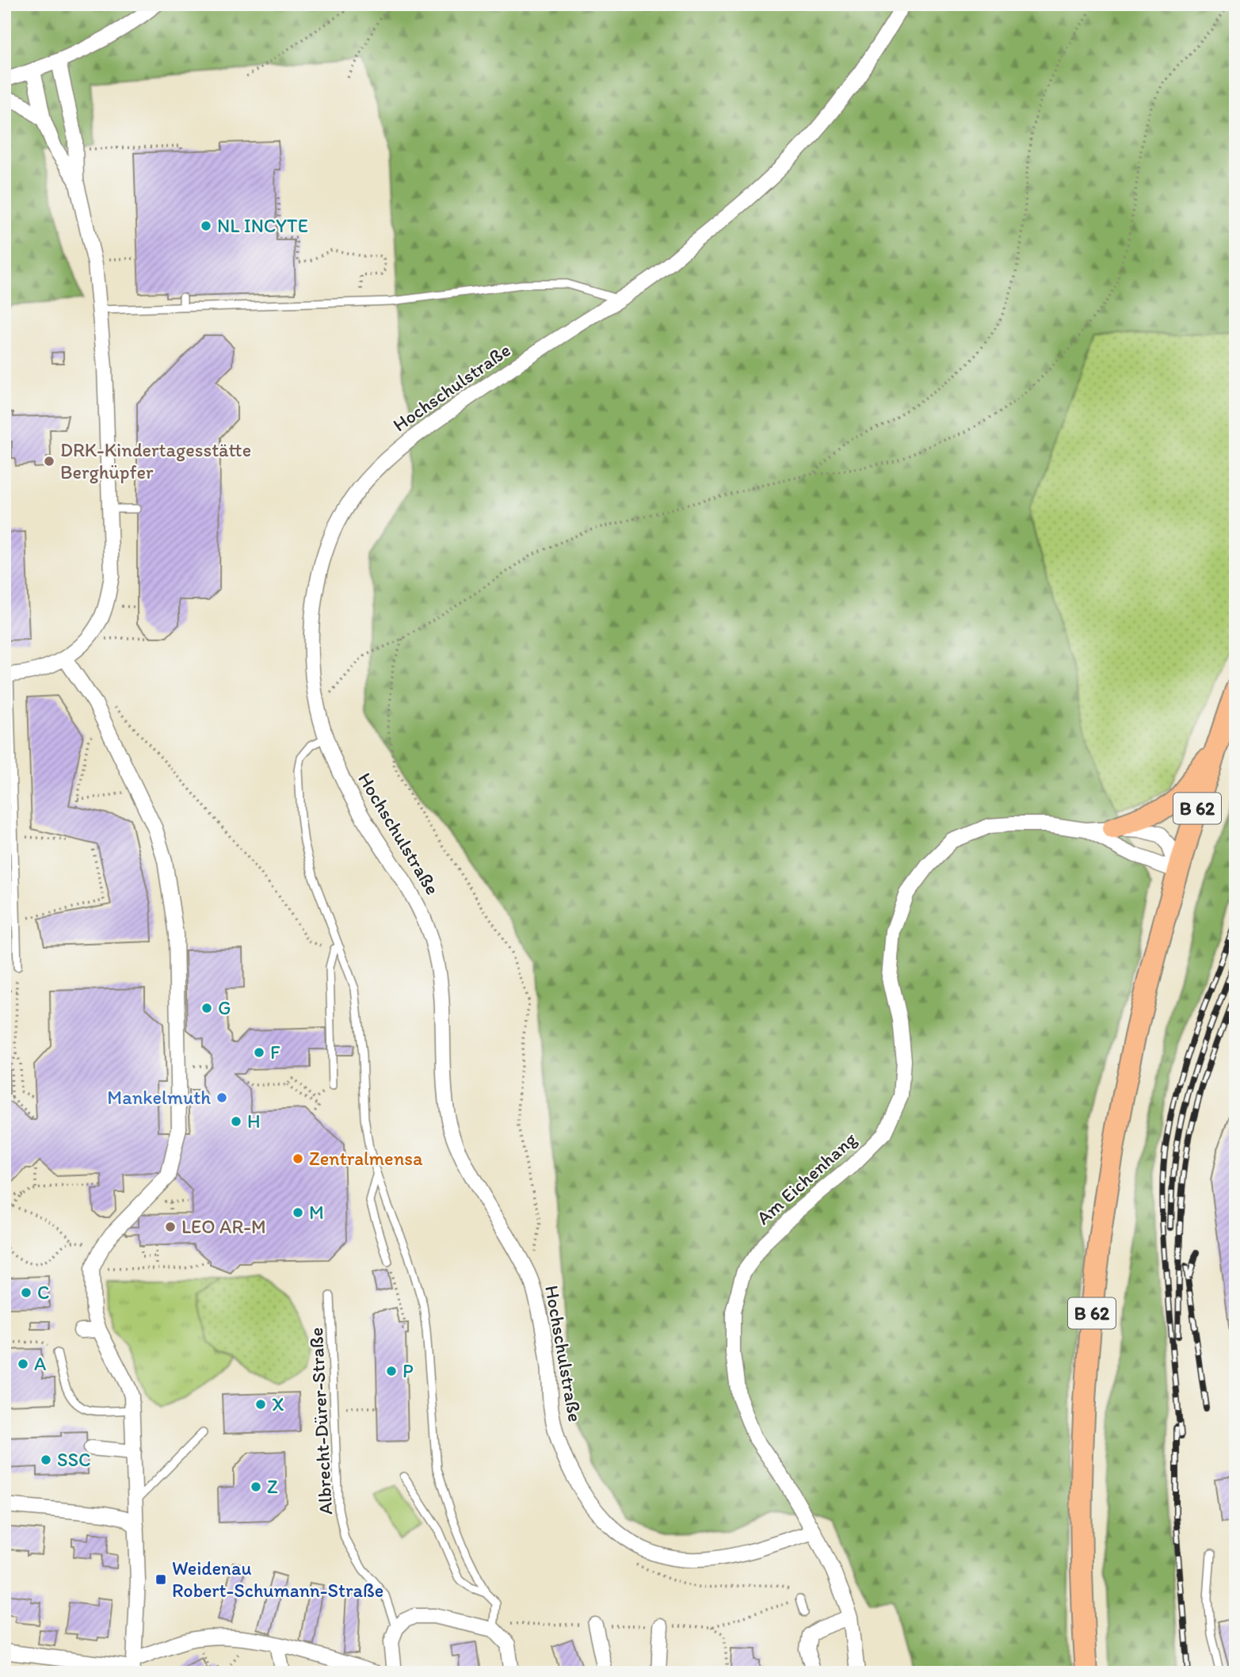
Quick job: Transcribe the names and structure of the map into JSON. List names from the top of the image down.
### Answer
{
  "streets": {
    "main road": ["B 62"],
    "street": ["Hochschulstraße", "Am Eichenhang"],
    "lane": ["Albrecht-Dürer-Straße"]
  },
  "crossings": [
    ["Hochschulstraße", "Am Eichenhang"],
    ["B 62", "Am Eichenhang"]
  ],
  "places": {
    "other": [
      "NL INCYTE",
      "DRK-Kindertagesstätte Berghüpfer",
      "G",
      "F",
      "Mankelmuth",
      "H",
      "Zentralmensa",
      "M",
      "LEO AR-M",
      "C",
      "A",
      "P",
      "X",
      "SSC",
      "Z"
    ],
    "transit": ["Weidenau Robert-Schumann-Straße"]
  }
}
